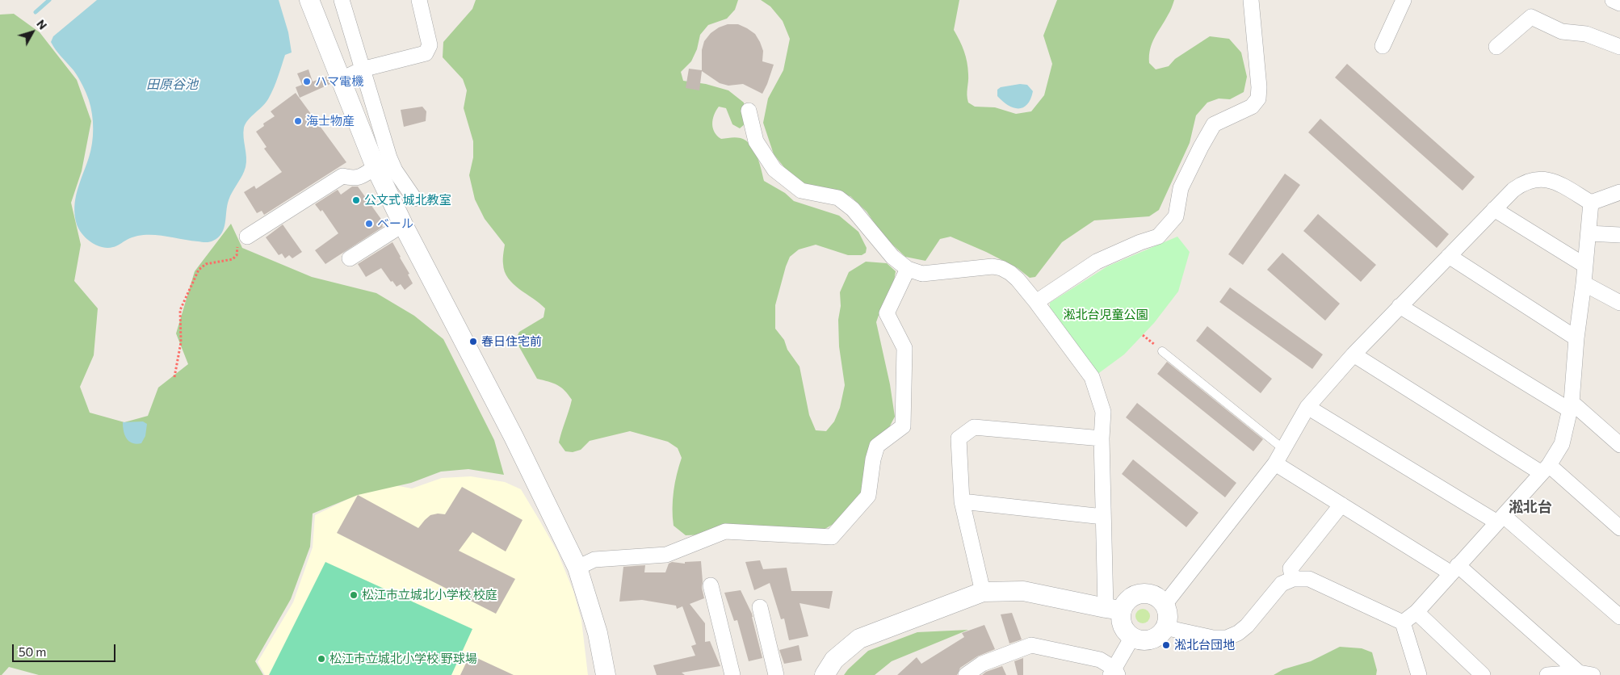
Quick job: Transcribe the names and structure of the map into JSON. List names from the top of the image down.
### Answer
{
  "districts": ["淞北台"],
  "water": ["田原谷池"],
  "parks": ["淞北台児童公園"],
  "places": [
    "ハマ電機",
    "海士物産",
    "公文式 城北教室",
    "ベール",
    "春日住宅前",
    "松江市立城北小学校 校庭",
    "淞北台団地",
    "松江市立城北小学校 野球場"
  ],
  "scale_bar": "50 m",
  "north": "top right"
}
